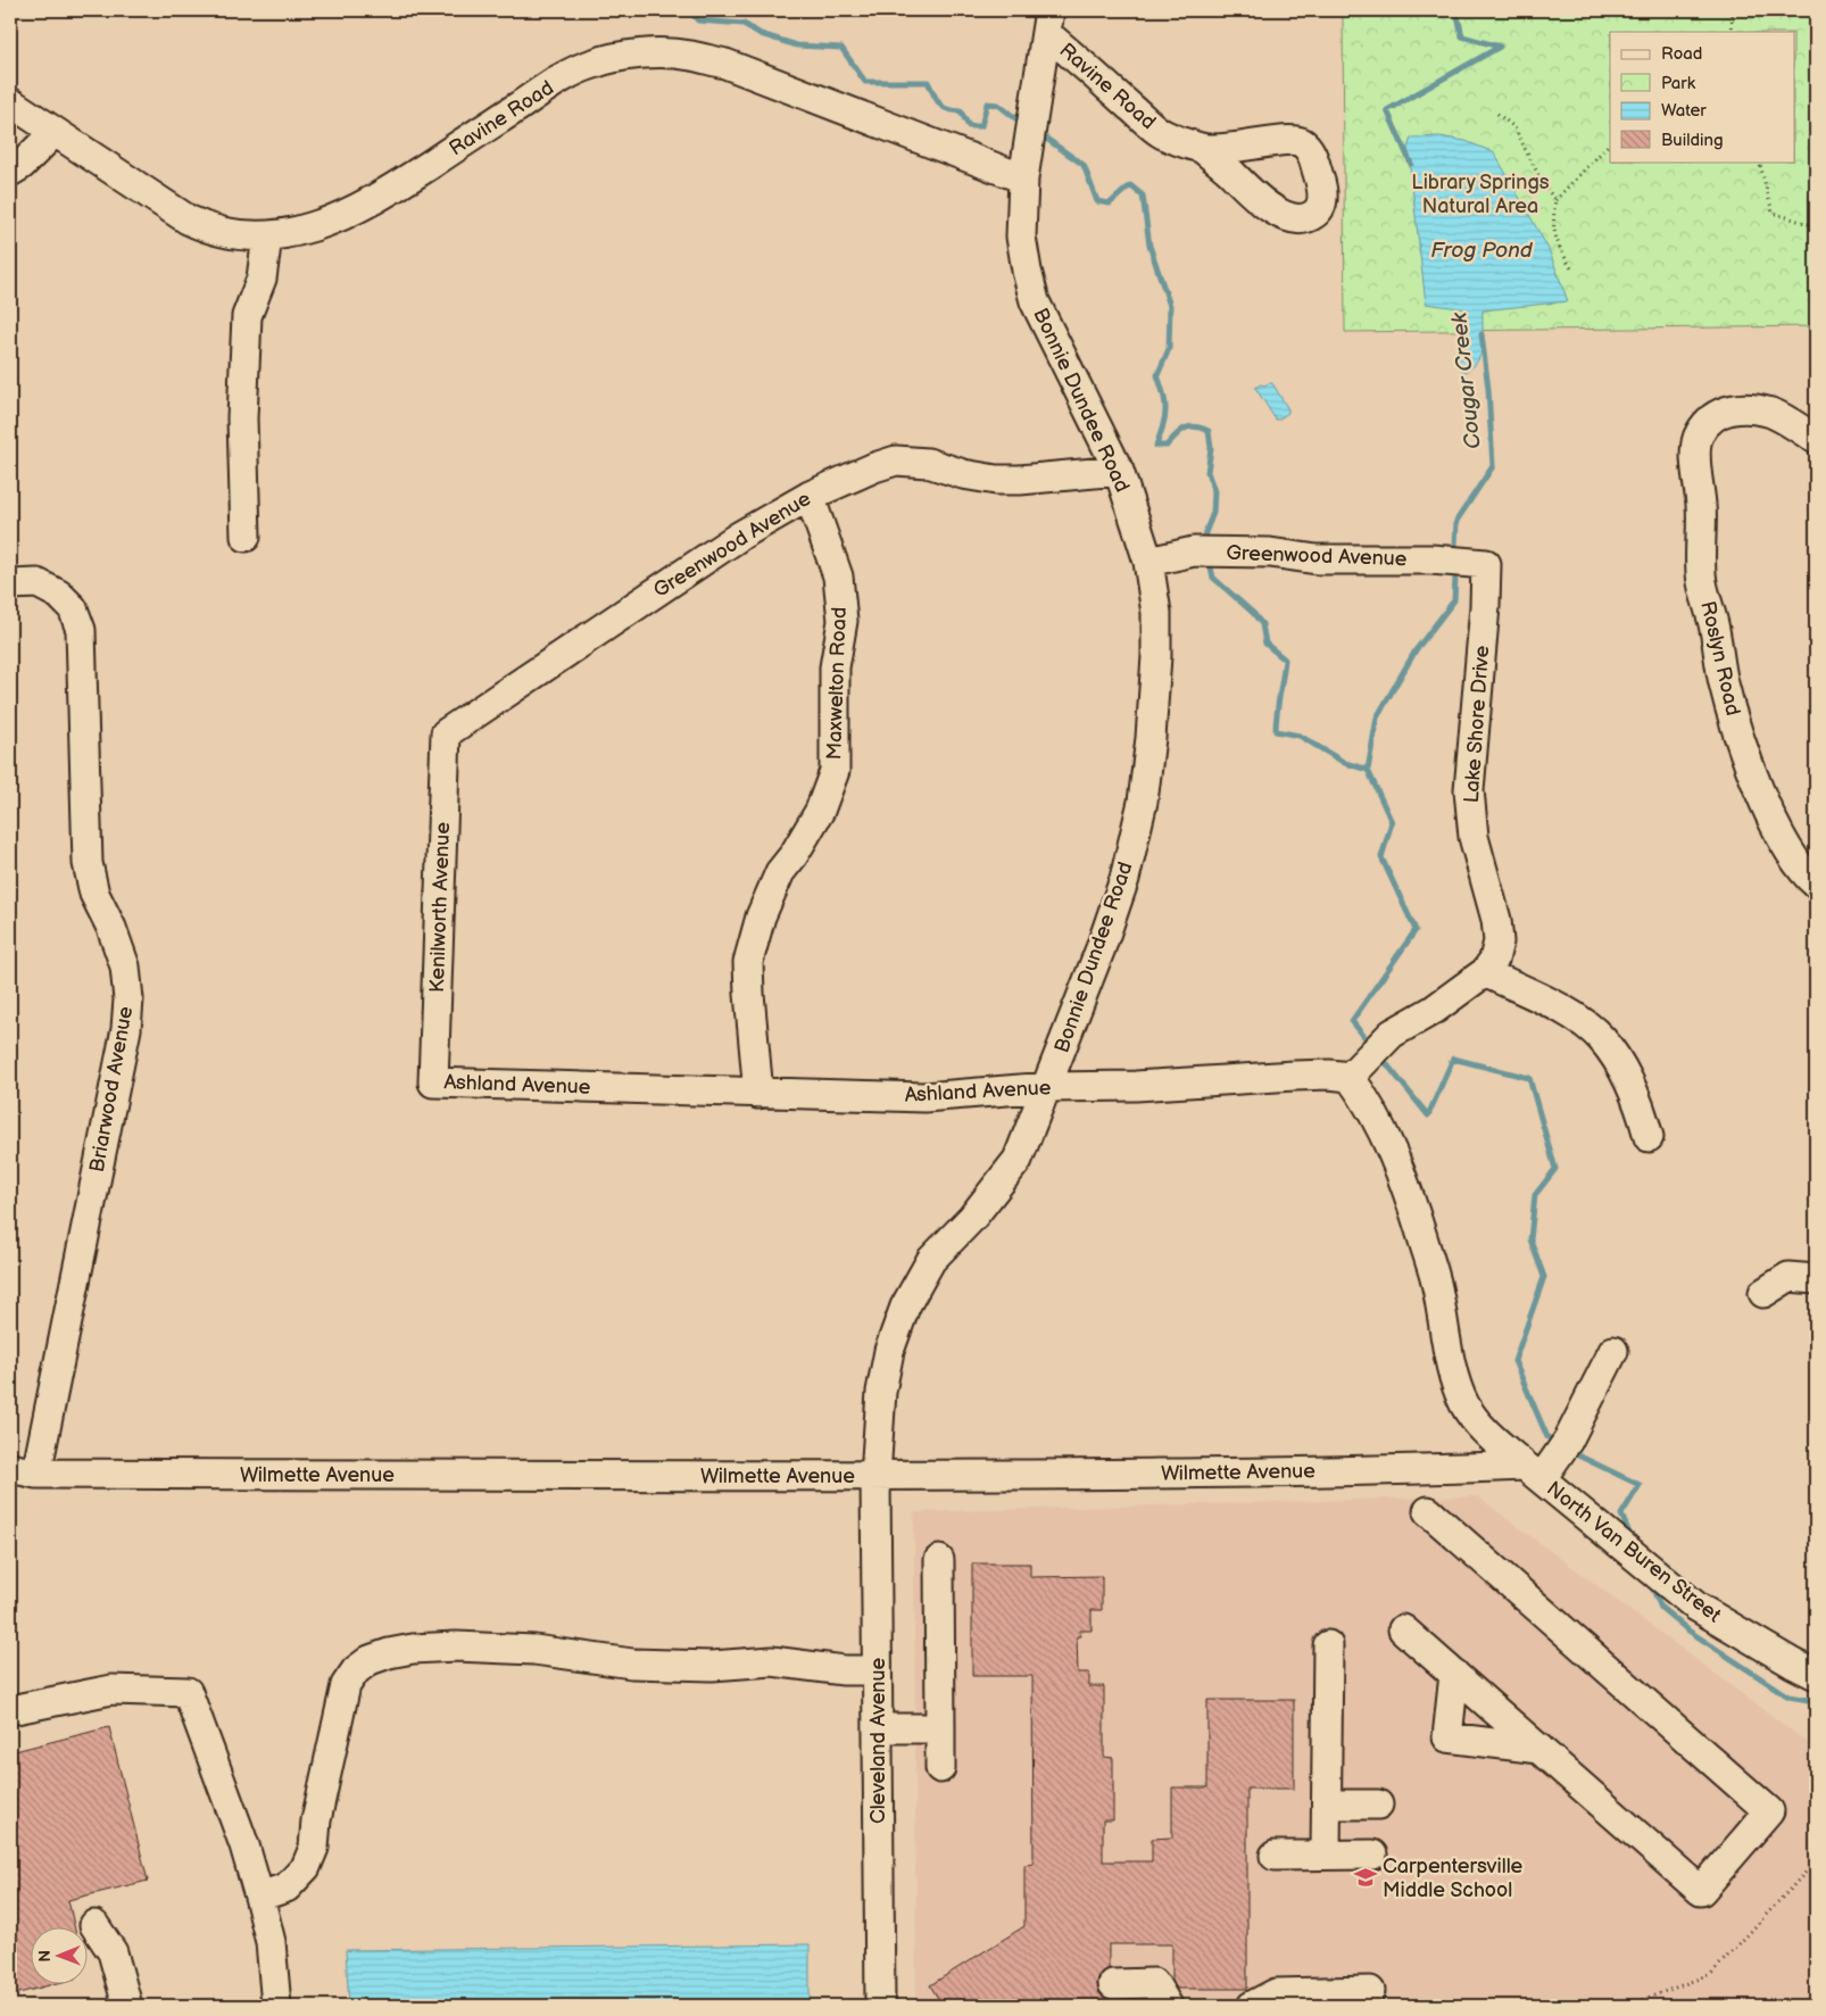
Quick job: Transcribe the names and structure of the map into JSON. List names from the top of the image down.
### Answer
{
  "streets": {
    "street": [
      "Ravine Road",
      "Bonnie Dundee Road",
      "Greenwood Avenue",
      "Roslyn Road",
      "Maxwelton Road",
      "Lake Shore Drive",
      "Kenilworth Avenue",
      "Ashland Avenue",
      "Briarwood Avenue",
      "Wilmette Avenue",
      "North Van Buren Street",
      "Cleveland Avenue"
    ]
  },
  "crossings": [
    ["Ravine Road", "Bonnie Dundee Road"],
    ["Bonnie Dundee Road", "Greenwood Avenue"],
    ["Bonnie Dundee Road", "Ashland Avenue"],
    ["Bonnie Dundee Road", "Wilmette Avenue"],
    ["Bonnie Dundee Road", "Cleveland Avenue"],
    ["Greenwood Avenue", "Maxwelton Road"],
    ["Greenwood Avenue", "Lake Shore Drive"],
    ["Greenwood Avenue", "Kenilworth Avenue"],
    ["Maxwelton Road", "Ashland Avenue"],
    ["Kenilworth Avenue", "Ashland Avenue"],
    ["Ashland Avenue", "North Van Buren Street"],
    ["Briarwood Avenue", "Wilmette Avenue"],
    ["Wilmette Avenue", "North Van Buren Street"],
    ["Wilmette Avenue", "Cleveland Avenue"]
  ],
  "water": ["Frog Pond", "Cougar Creek"],
  "parks": ["Library Springs Natural Area"],
  "places": {
    "school or university": ["Carpentersville Middle School"]
  },
  "legend": [
    "Road",
    "Park",
    "Water",
    "Building"
  ],
  "north": "left"
}
